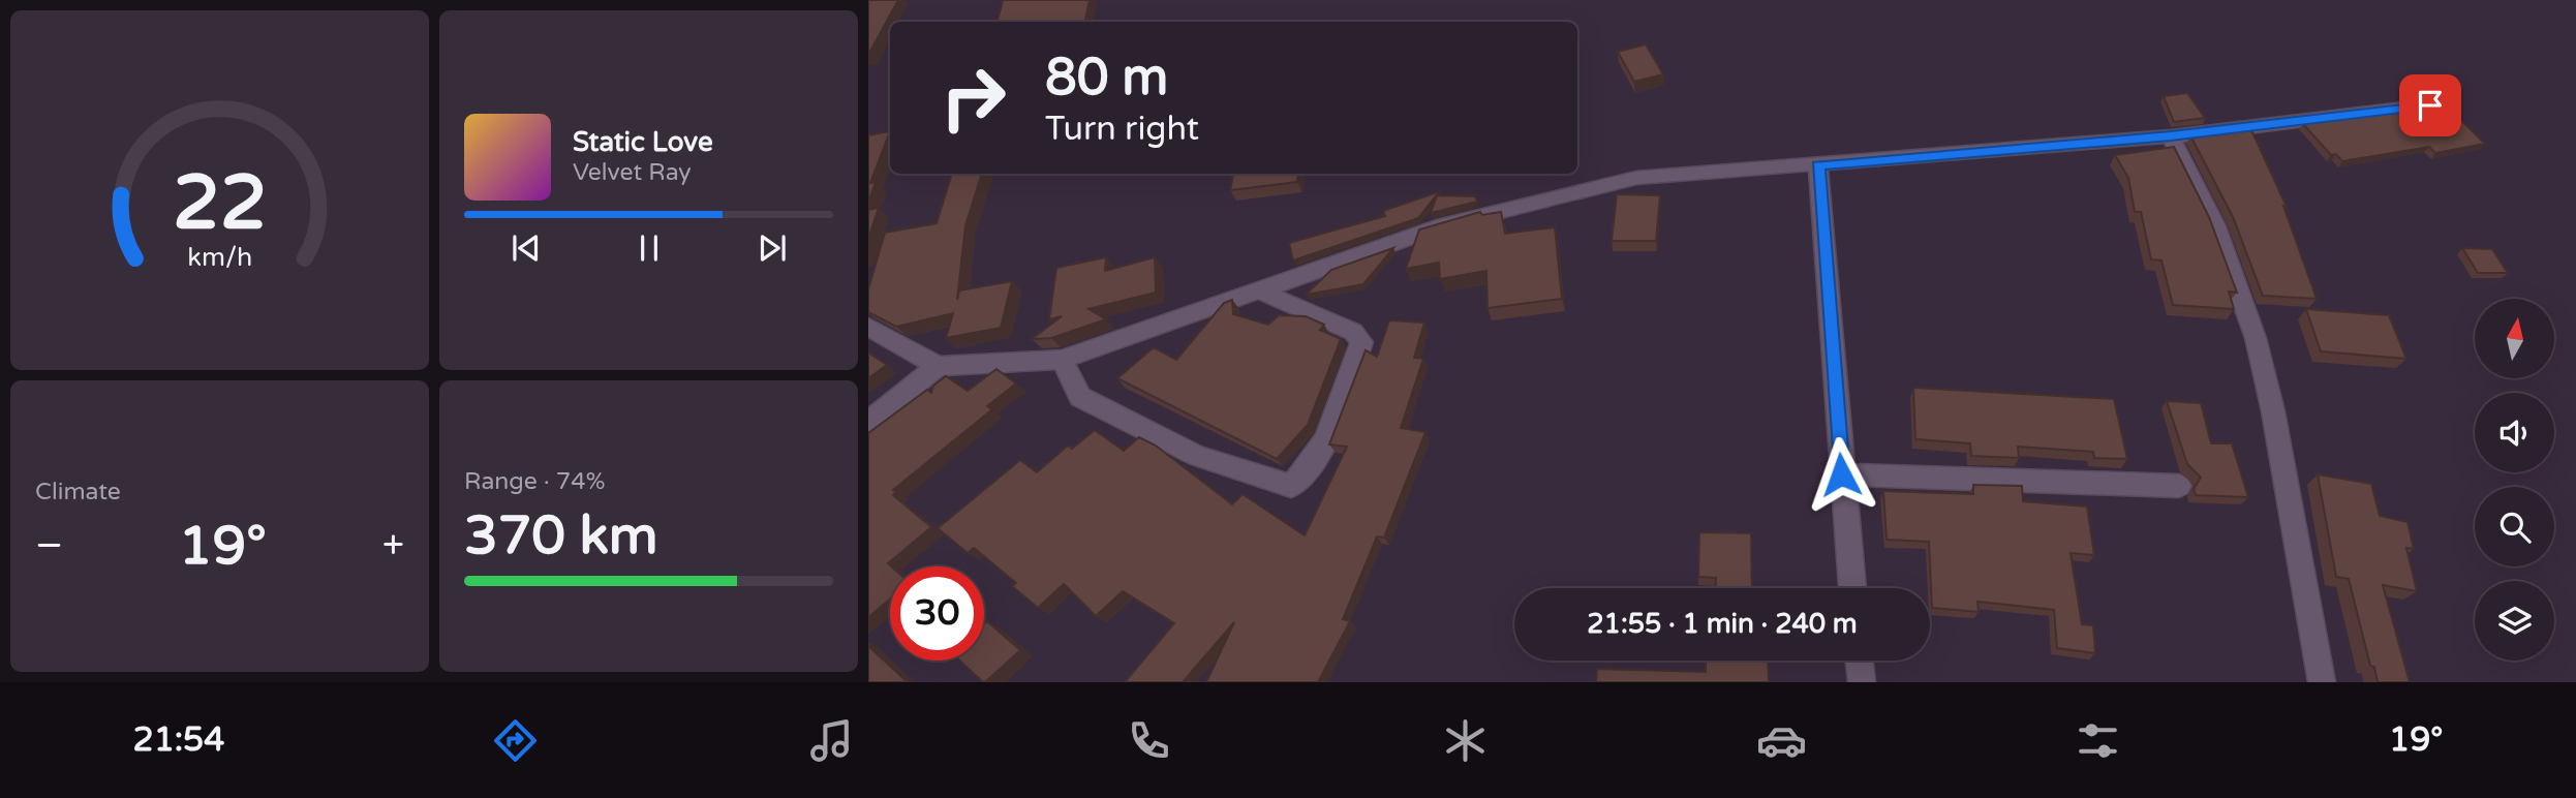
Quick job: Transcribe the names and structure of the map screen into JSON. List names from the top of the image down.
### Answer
{
  "north": "top",
  "page": {
    "turn": ["80 m", "Turn right"],
    "song": ["Static Love", "Velvet Ray"],
    "tile": [
      "Climate",
      ["Range · 74%", "370 km"]
    ],
    "heat": ["−", "19°", "+"],
    "limit": "30",
    "trip": "21:55 · 1 min · 240 m",
    "tabs": ["21:54", "19°"],
    "gauge": ["22", "km/h"]
  }
}
